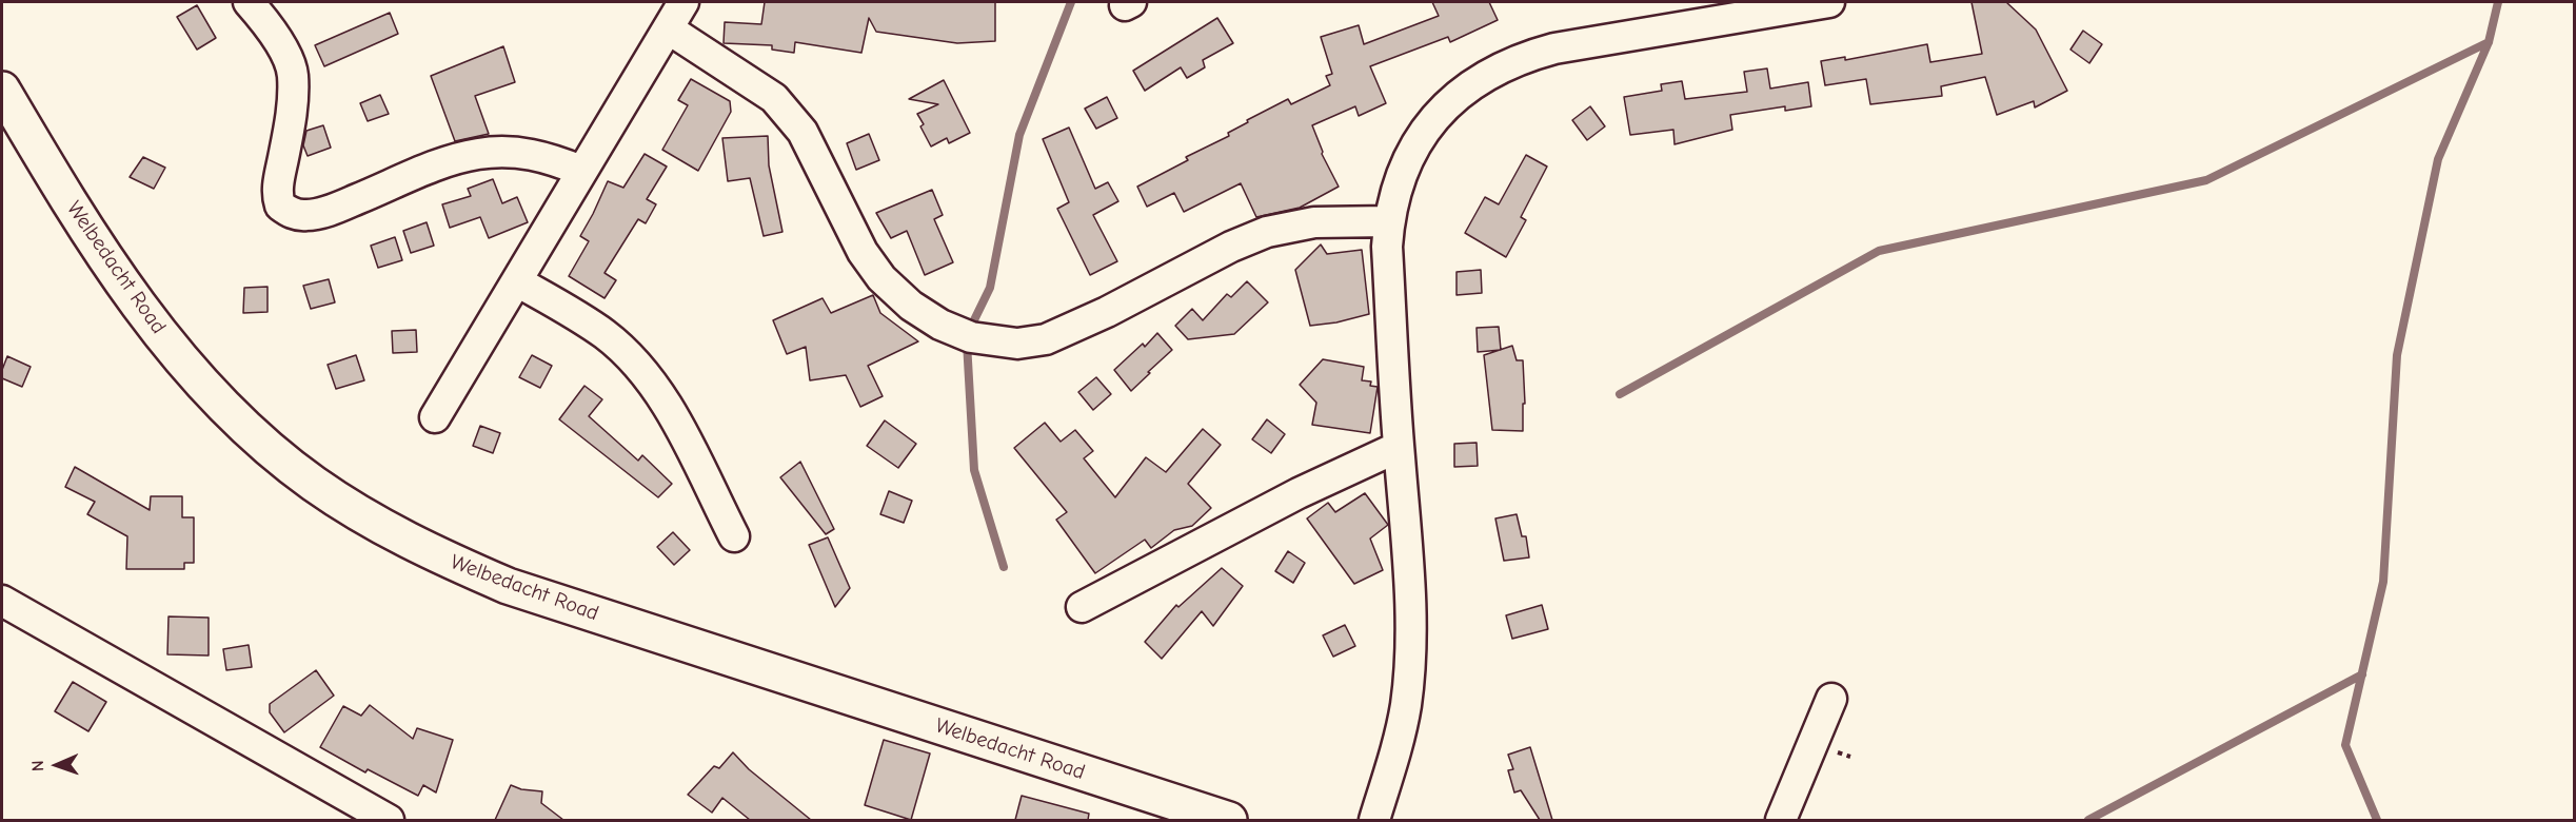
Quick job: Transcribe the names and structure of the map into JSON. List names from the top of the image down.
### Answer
{
  "streets": {
    "street": ["Welbedacht Road"]
  },
  "north": "left"
}
